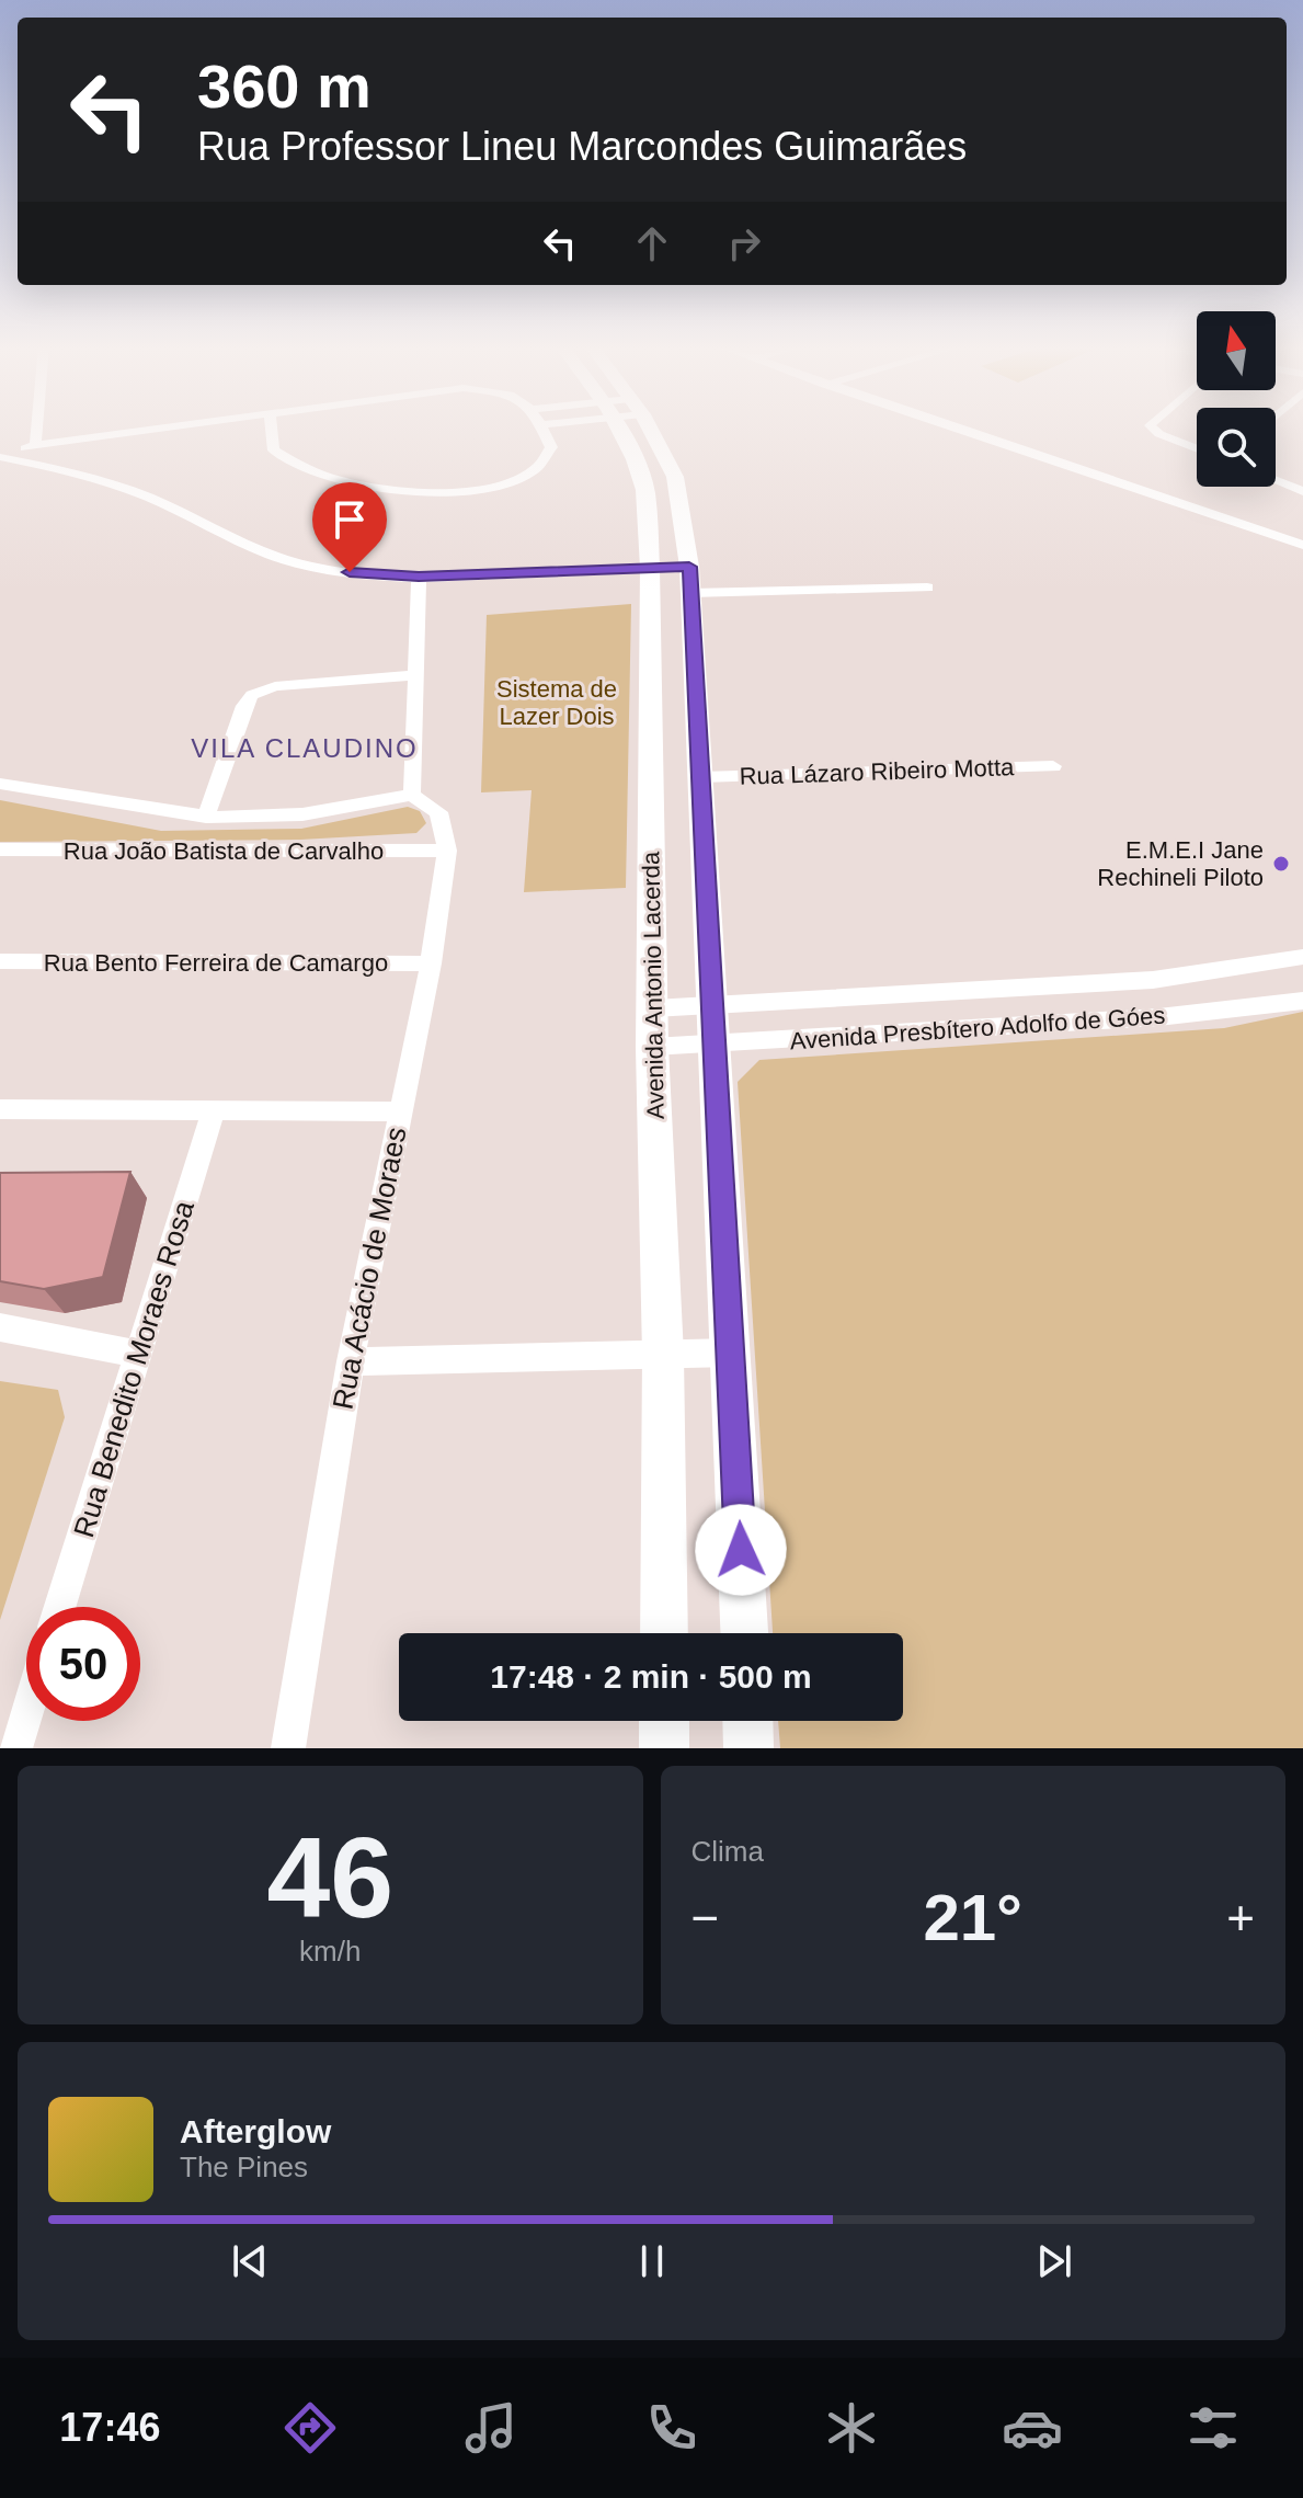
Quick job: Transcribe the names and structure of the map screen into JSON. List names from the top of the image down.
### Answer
{
  "streets": {
    "main road": ["Avenida Antonio Lacerda"],
    "street": [
      "Rua Lázaro Ribeiro Motta",
      "Rua João Batista de Carvalho",
      "Rua Bento Ferreira de Camargo",
      "Avenida Presbítero Adolfo de Góes",
      "Rua Acácio de Moraes",
      "Rua Benedito Moraes Rosa"
    ]
  },
  "crossings": [
    ["Rua Lázaro Ribeiro Motta", "Avenida Antonio Lacerda"],
    ["Rua João Batista de Carvalho", "Rua Acácio de Moraes"],
    ["Rua Bento Ferreira de Camargo", "Rua Acácio de Moraes"],
    ["Avenida Antonio Lacerda", "Avenida Presbítero Adolfo de Góes"]
  ],
  "districts": ["VILA CLAUDINO"],
  "parks": ["Sistema de Lazer Dois"],
  "places": ["E.M.E.I Jane Rechineli Piloto"],
  "north": "top",
  "page": {
    "turn": ["360 m", "Rua Professor Lineu Marcondes Guimarães"],
    "limit": "50",
    "trip": "17:48 · 2 min · 500 m",
    "tile": [
      ["46", "km/h"],
      "Clima"
    ],
    "heat": ["−", "21°", "+"],
    "song": ["Afterglow", "The Pines"],
    "tabs": "17:46"
  }
}
